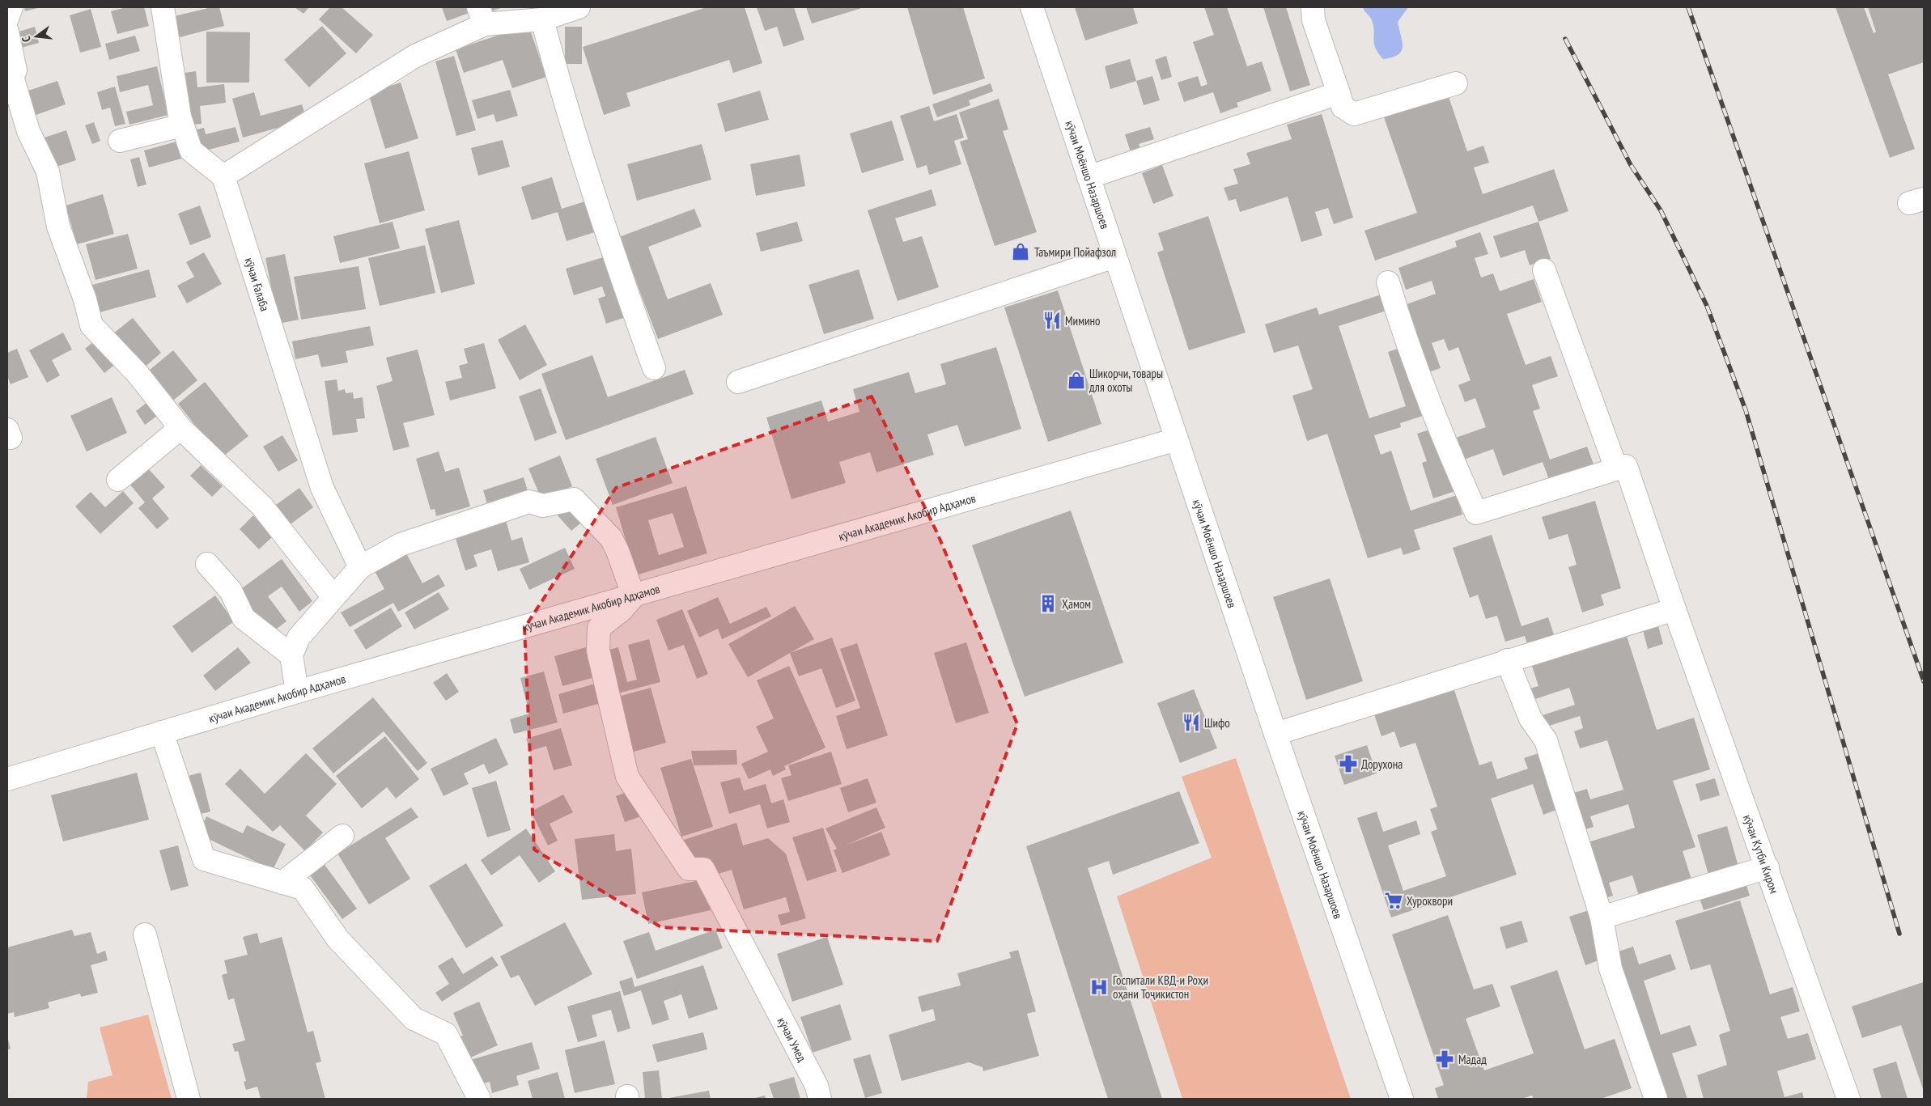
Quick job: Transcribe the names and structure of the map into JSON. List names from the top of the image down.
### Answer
{
  "streets": {
    "street": [
      "кӯчаи Моёншо Назаршоев",
      "кӯчаи Ғалаба",
      "кӯчаи Академик Акобир Адҳамов",
      "кӯчаи Кутби Киром",
      "кӯчаи Умед"
    ]
  },
  "crossings": [
    ["кӯчаи Моёншо Назаршоев", "кӯчаи Академик Акобир Адҳамов"],
    ["кӯчаи Академик Акобир Адҳамов", "кӯчаи Умед"]
  ],
  "places": {
    "shop": ["Таъмири Пойафзол", "Шикорчи, товары для охоты"],
    "restaurant": ["Мимино", "Шифо"],
    "building": ["Ҳамом"],
    "pharmacy": ["Дорухона", "Мадад"],
    "supermarket": ["Хуроквори"],
    "hospital": ["Госпитали КВД-и Роҳи оҳани Тоҷикистон"]
  },
  "north": "left"
}
